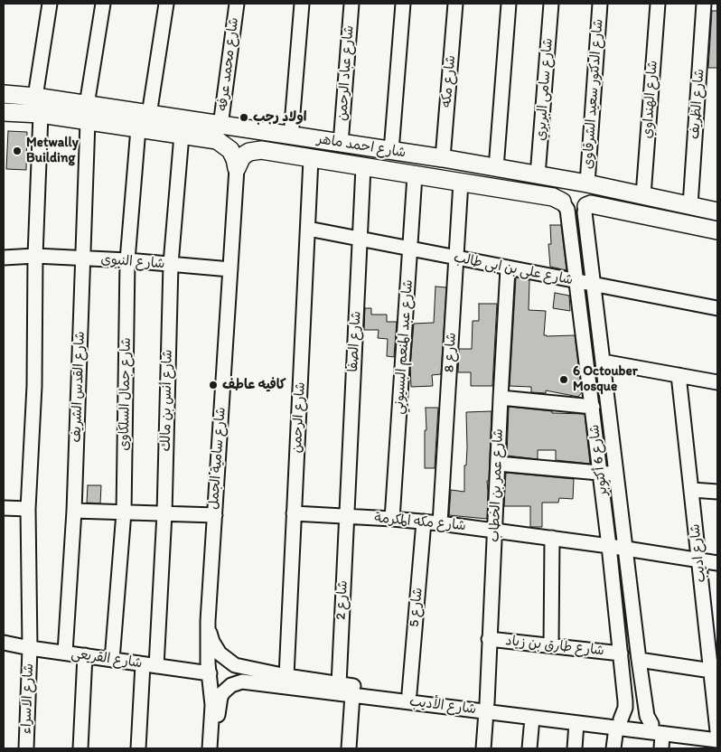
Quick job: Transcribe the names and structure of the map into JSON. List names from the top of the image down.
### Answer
{
  "streets": {
    "main road": ["شارع احمد ماهر"],
    "street": [
      "شارع محمد عرفه",
      "شارع عباد الرحمن",
      "شارع مكه",
      "شارع سامى البربري",
      "شارع الدكتور سعيد الشرقاوى",
      "شارع الهنداوي",
      "شارع الظريف",
      "شارع النبوى",
      "شارع على بن ابى طالب",
      "شارع الصفا",
      "شارع عبد المنعم البسيوني",
      "شارع 8",
      "شارع القدس الشريف",
      "شارع جمال السلكاوى",
      "شارع أنس بن مالك",
      "شارع الرحمن",
      "شارع سامية الجمل",
      "شارع 6 أكتوبر",
      "شارع عمر بن الخطاب",
      "شارع مكه المكرمة",
      "شارع اديب",
      "شارع 2",
      "شارع 5",
      "شارع طارق بن زياد",
      "شارع القريعى",
      "شارع الاسراء",
      "شارع الأديب"
    ]
  },
  "crossings": [
    ["شارع محمد عرفه", "شارع احمد ماهر"],
    ["شارع عباد الرحمن", "شارع احمد ماهر"],
    ["شارع مكه", "شارع احمد ماهر"],
    ["شارع سامى البربري", "شارع احمد ماهر"],
    ["شارع الدكتور سعيد الشرقاوى", "شارع احمد ماهر"],
    ["شارع الهنداوي", "شارع احمد ماهر"],
    ["شارع الظريف", "شارع احمد ماهر"],
    ["شارع احمد ماهر", "شارع الصفا"],
    ["شارع احمد ماهر", "شارع عبد المنعم البسيوني"],
    ["شارع احمد ماهر", "شارع 8"],
    ["شارع احمد ماهر", "شارع القدس الشريف"],
    ["شارع احمد ماهر", "شارع جمال السلكاوى"],
    ["شارع احمد ماهر", "شارع أنس بن مالك"],
    ["شارع احمد ماهر", "شارع الرحمن"],
    ["شارع احمد ماهر", "شارع سامية الجمل"],
    ["شارع احمد ماهر", "شارع 6 أكتوبر"],
    ["شارع احمد ماهر", "شارع الاسراء"],
    ["شارع النبوى", "شارع القدس الشريف"],
    ["شارع النبوى", "شارع جمال السلكاوى"],
    ["شارع النبوى", "شارع أنس بن مالك"],
    ["شارع النبوى", "شارع سامية الجمل"],
    ["شارع النبوى", "شارع الاسراء"],
    ["شارع على بن ابى طالب", "شارع الصفا"],
    ["شارع على بن ابى طالب", "شارع عبد المنعم البسيوني"],
    ["شارع على بن ابى طالب", "شارع 8"],
    ["شارع على بن ابى طالب", "شارع الرحمن"],
    ["شارع على بن ابى طالب", "شارع 6 أكتوبر"],
    ["شارع على بن ابى طالب", "شارع عمر بن الخطاب"],
    ["شارع الصفا", "شارع مكه المكرمة"],
    ["شارع الصفا", "شارع 2"],
    ["شارع عبد المنعم البسيوني", "شارع مكه المكرمة"],
    ["شارع 8", "شارع مكه المكرمة"],
    ["شارع القدس الشريف", "شارع القريعى"],
    ["شارع جمال السلكاوى", "شارع القريعى"],
    ["شارع أنس بن مالك", "شارع القريعى"],
    ["شارع الرحمن", "شارع مكه المكرمة"],
    ["شارع الرحمن", "شارع الأديب"],
    ["شارع سامية الجمل", "شارع القريعى"],
    ["شارع سامية الجمل", "شارع الأديب"],
    ["شارع 6 أكتوبر", "شارع مكه المكرمة"],
    ["شارع 6 أكتوبر", "شارع طارق بن زياد"],
    ["شارع 6 أكتوبر", "شارع الأديب"],
    ["شارع عمر بن الخطاب", "شارع مكه المكرمة"],
    ["شارع عمر بن الخطاب", "شارع طارق بن زياد"],
    ["شارع عمر بن الخطاب", "شارع الأديب"],
    ["شارع مكه المكرمة", "شارع اديب"],
    ["شارع مكه المكرمة", "شارع 2"],
    ["شارع مكه المكرمة", "شارع 5"],
    ["شارع اديب", "شارع الأديب"],
    ["شارع 2", "شارع الأديب"],
    ["شارع 5", "شارع الأديب"],
    ["شارع القريعى", "شارع الاسراء"]
  ],
  "places": [
    "اولاد رجب",
    "Metwally Building",
    "6 Octouber Mosque",
    "كافيه عاطف"
  ]
}
